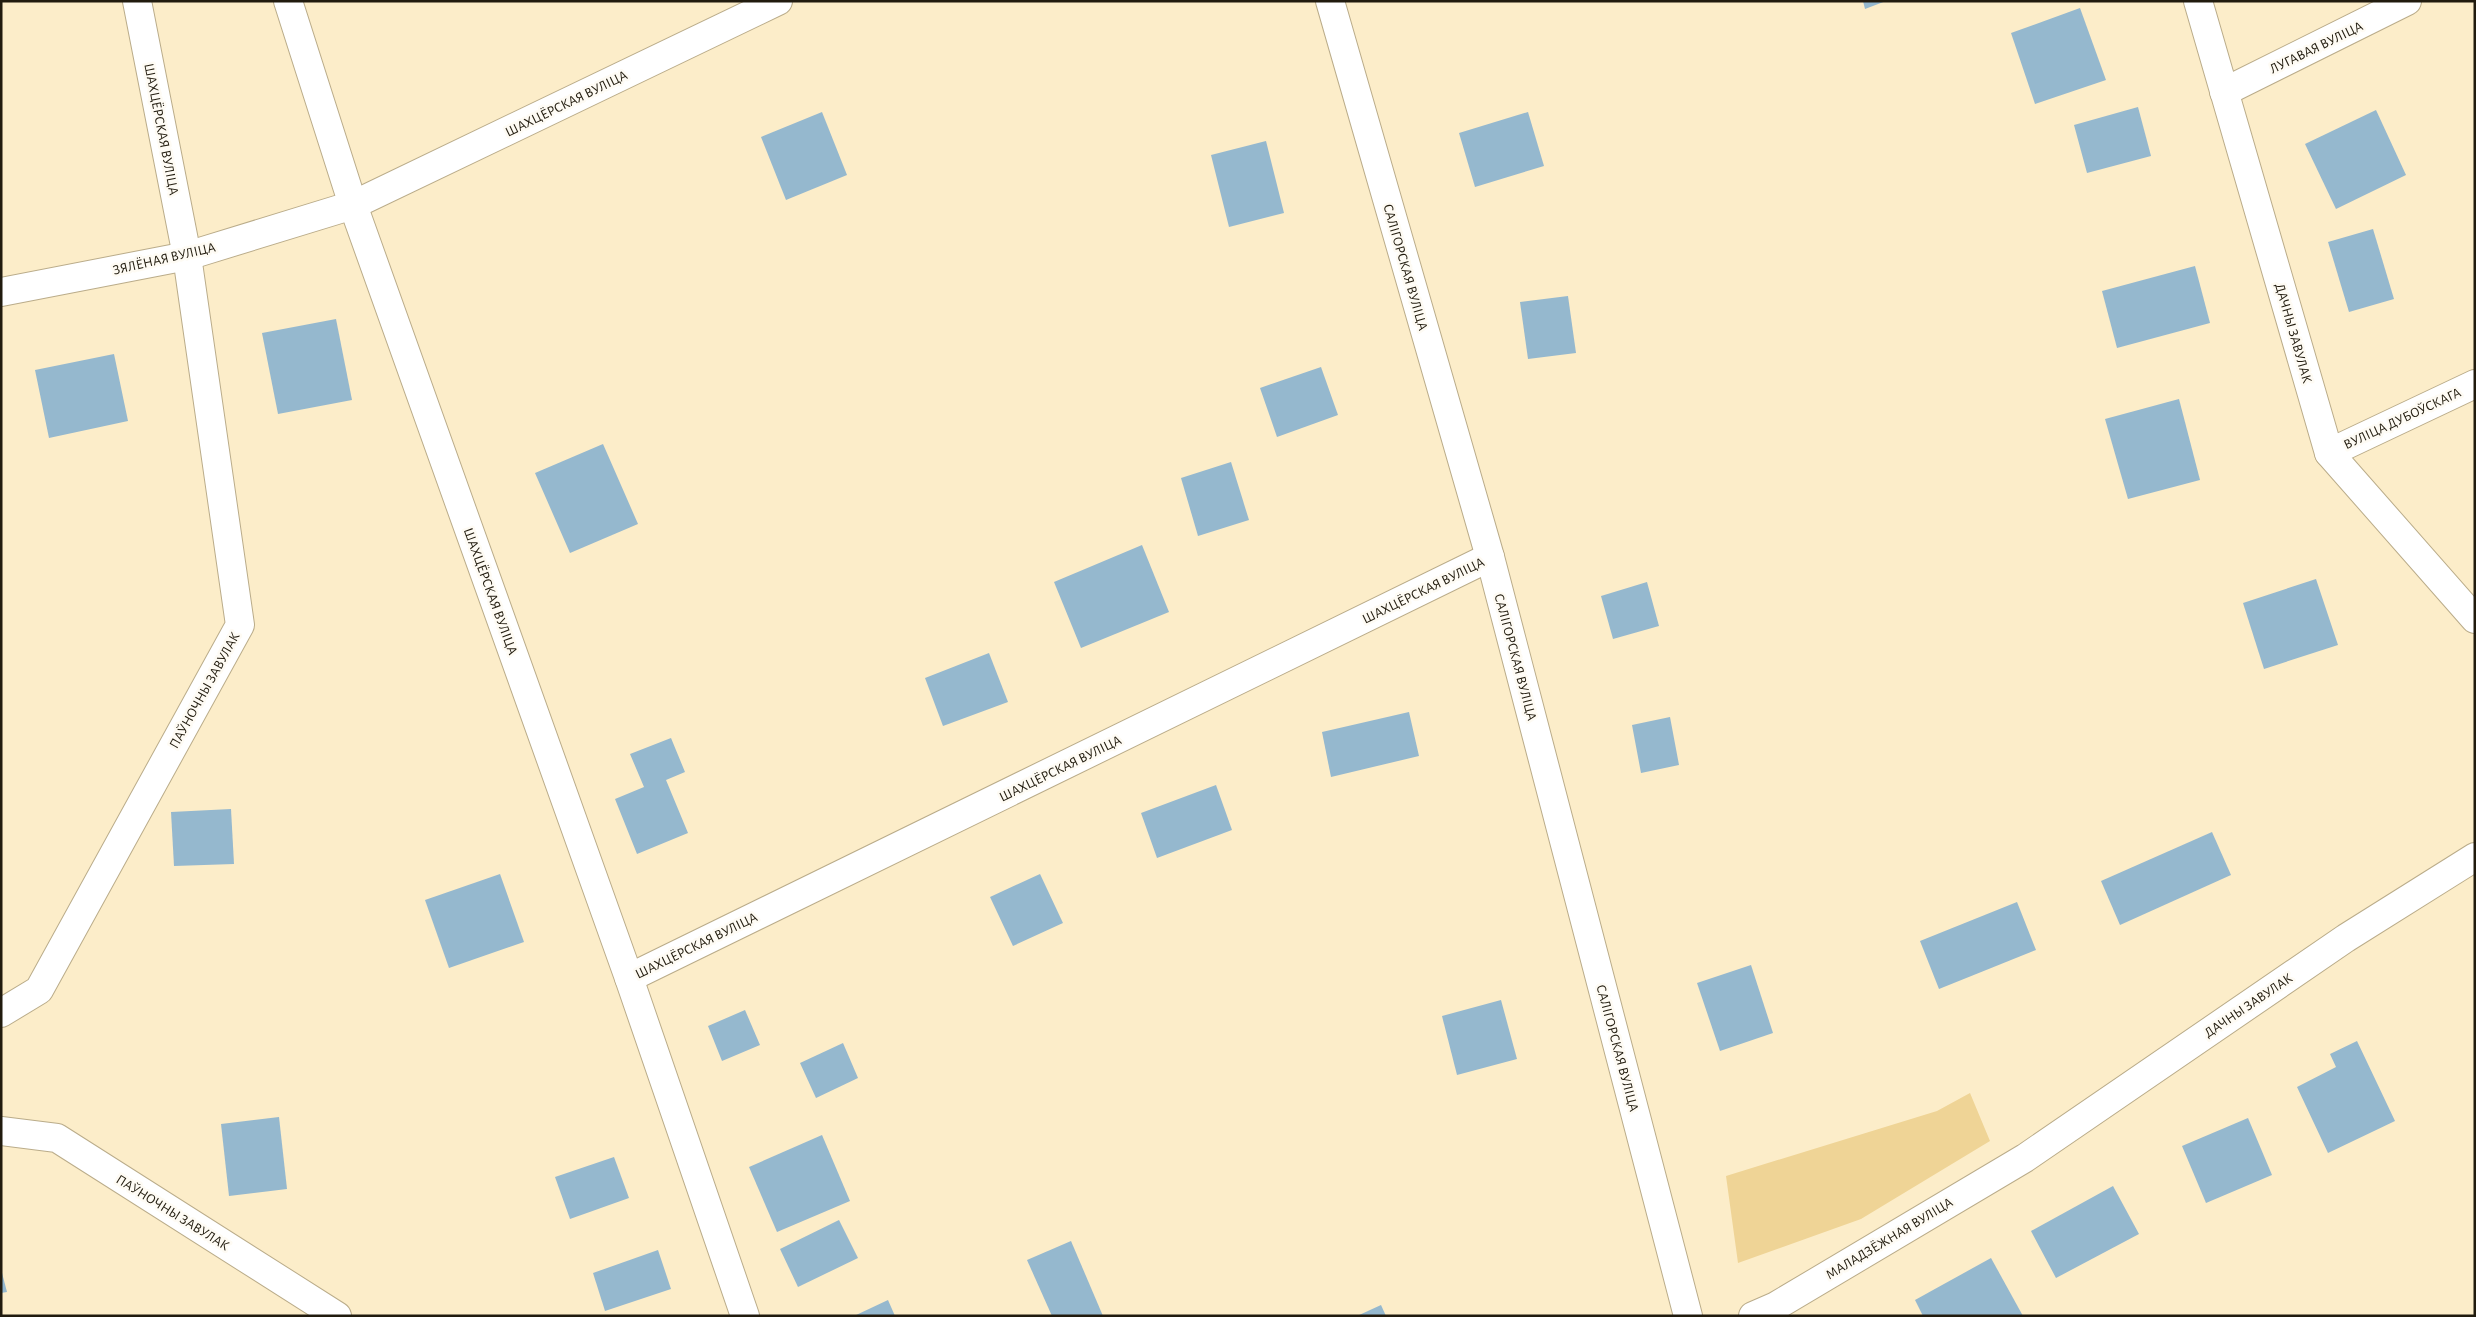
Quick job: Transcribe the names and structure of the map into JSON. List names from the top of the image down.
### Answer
{
  "streets": {
    "street": [
      "ЛУГАВАЯ ВУЛІЦА",
      "ШАХЦЁРСКАЯ ВУЛІЦА",
      "ЗЯЛЁНАЯ ВУЛІЦА",
      "САЛІГОРСКАЯ ВУЛІЦА",
      "ДАЧНЫ ЗАВУЛАК",
      "ВУЛІЦА ДУБОЎСКАГА",
      "ПАЎНОЧНЫ ЗАВУЛАК",
      "МАЛАДЗЁЖНАЯ ВУЛІЦА"
    ]
  },
  "crossings": [
    ["ЛУГАВАЯ ВУЛІЦА", "ДАЧНЫ ЗАВУЛАК"],
    ["ШАХЦЁРСКАЯ ВУЛІЦА", "ЗЯЛЁНАЯ ВУЛІЦА"],
    ["ШАХЦЁРСКАЯ ВУЛІЦА", "САЛІГОРСКАЯ ВУЛІЦА"],
    ["ШАХЦЁРСКАЯ ВУЛІЦА", "ПАЎНОЧНЫ ЗАВУЛАК"],
    ["ЗЯЛЁНАЯ ВУЛІЦА", "ПАЎНОЧНЫ ЗАВУЛАК"],
    ["ДАЧНЫ ЗАВУЛАК", "ВУЛІЦА ДУБОЎСКАГА"],
    ["ДАЧНЫ ЗАВУЛАК", "МАЛАДЗЁЖНАЯ ВУЛІЦА"]
  ]
}
